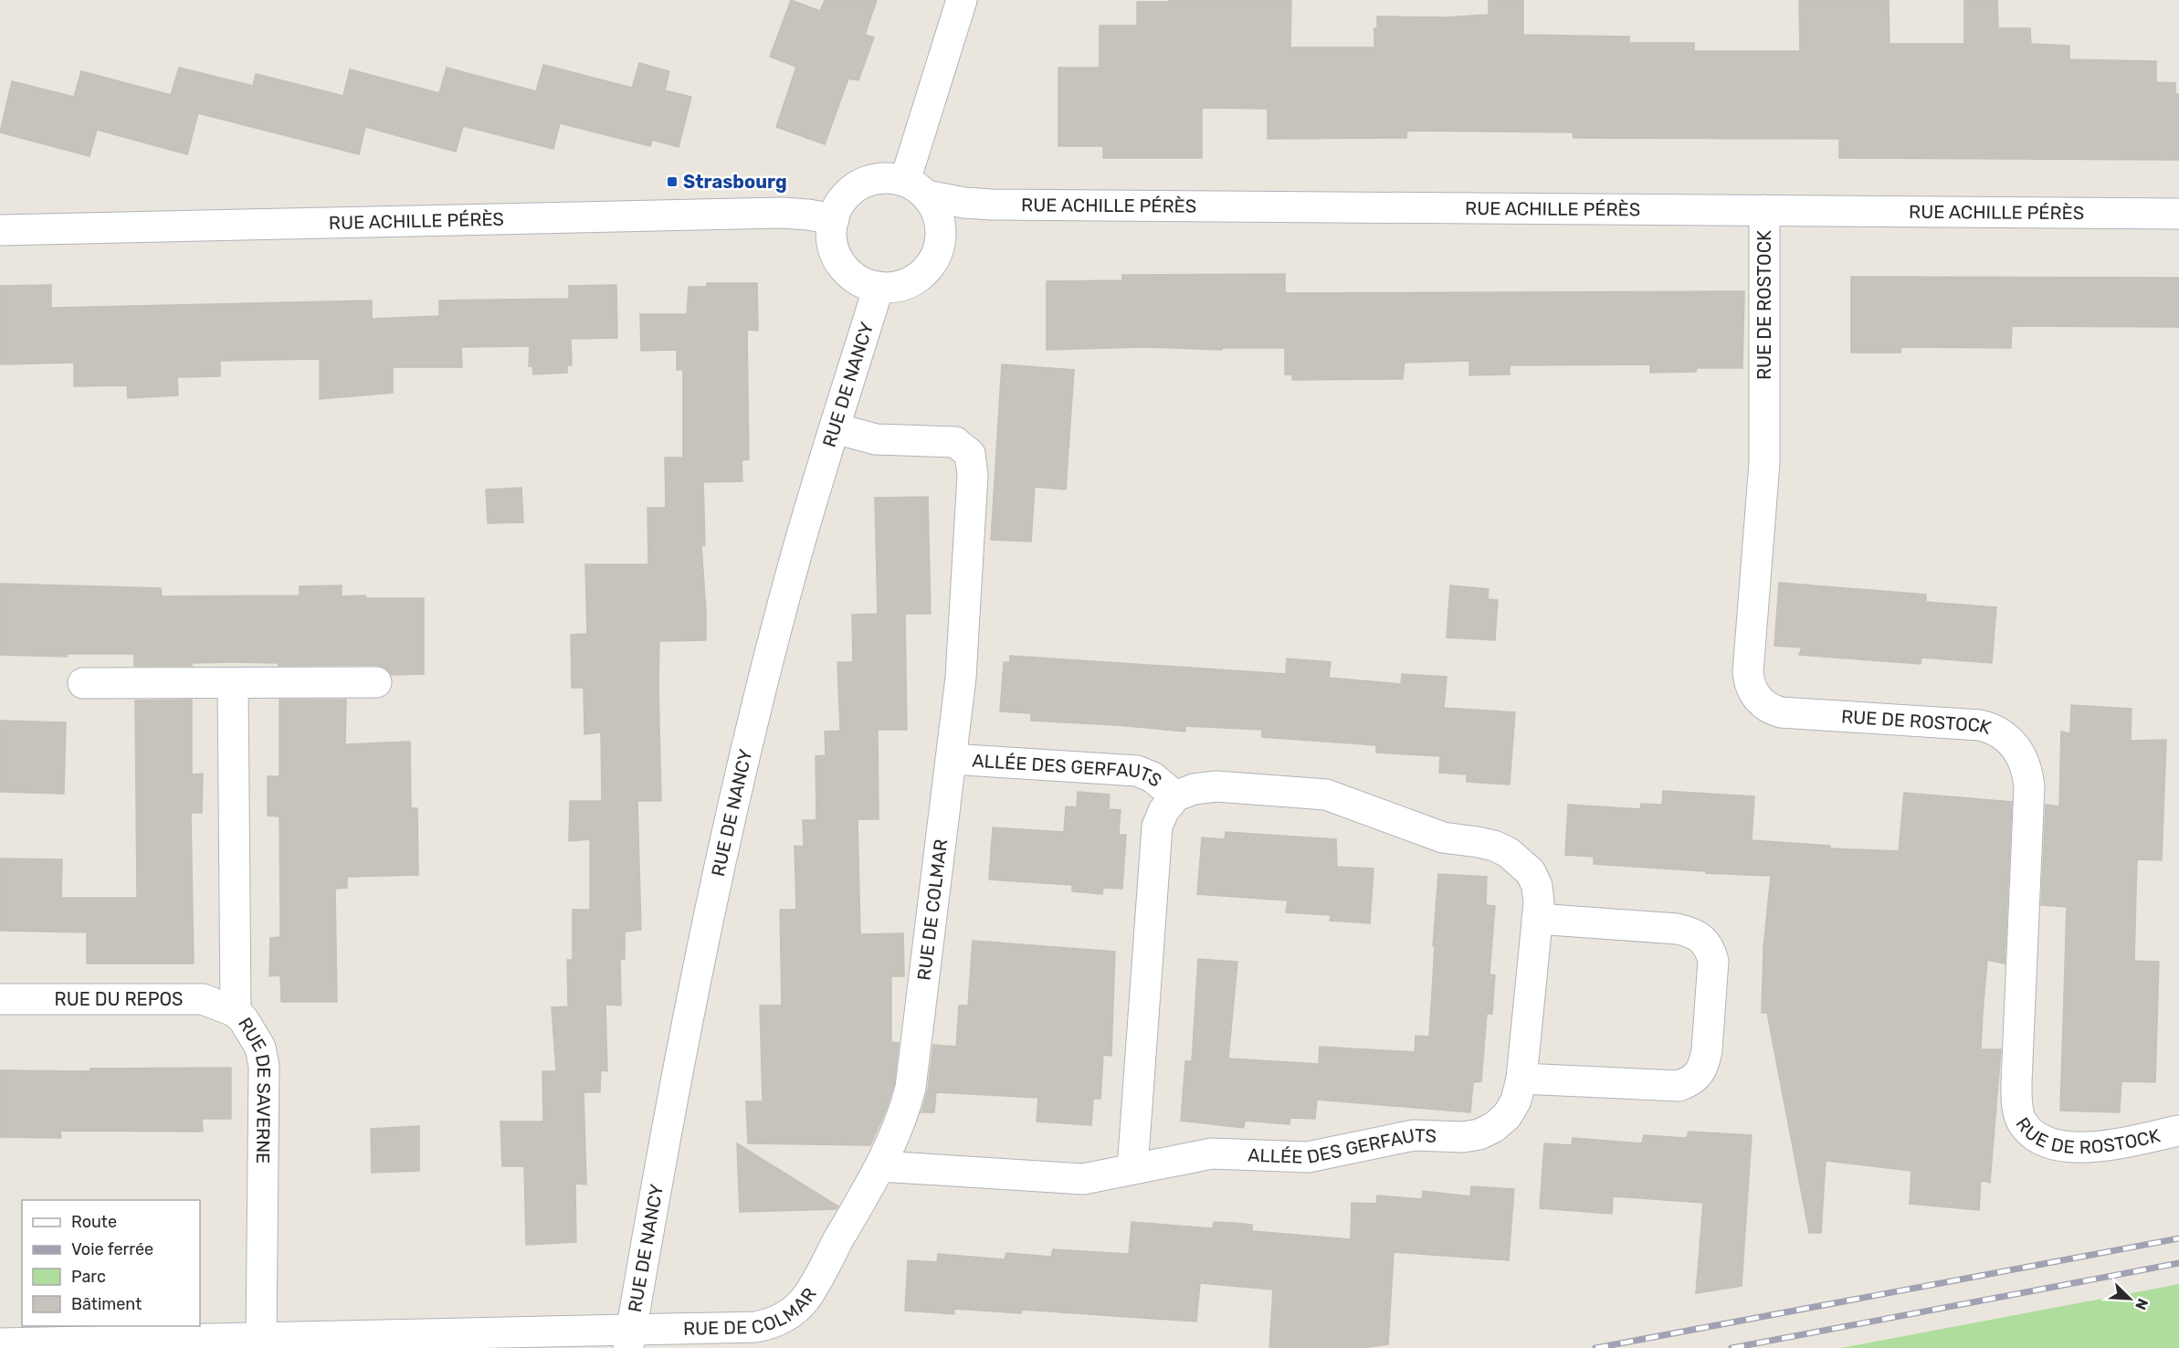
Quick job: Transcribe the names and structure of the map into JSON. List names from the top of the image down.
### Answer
{
  "streets": {
    "street": [
      "RUE ACHILLE PÉRÈS",
      "RUE DE ROSTOCK",
      "RUE DE NANCY",
      "ALLÉE DES GERFAUTS",
      "RUE DE COLMAR",
      "RUE DU REPOS",
      "RUE DE SAVERNE"
    ]
  },
  "crossings": [
    ["RUE ACHILLE PÉRÈS", "RUE DE ROSTOCK"],
    ["RUE ACHILLE PÉRÈS", "RUE DE NANCY"],
    ["RUE DE NANCY", "RUE DE COLMAR"],
    ["ALLÉE DES GERFAUTS", "RUE DE COLMAR"],
    ["RUE DE COLMAR", "RUE DE SAVERNE"],
    ["RUE DU REPOS", "RUE DE SAVERNE"]
  ],
  "places": {
    "transit": ["Strasbourg"]
  },
  "legend": [
    "Route",
    "Voie ferrée",
    "Parc",
    "Bâtiment"
  ],
  "north": "bottom right"
}
